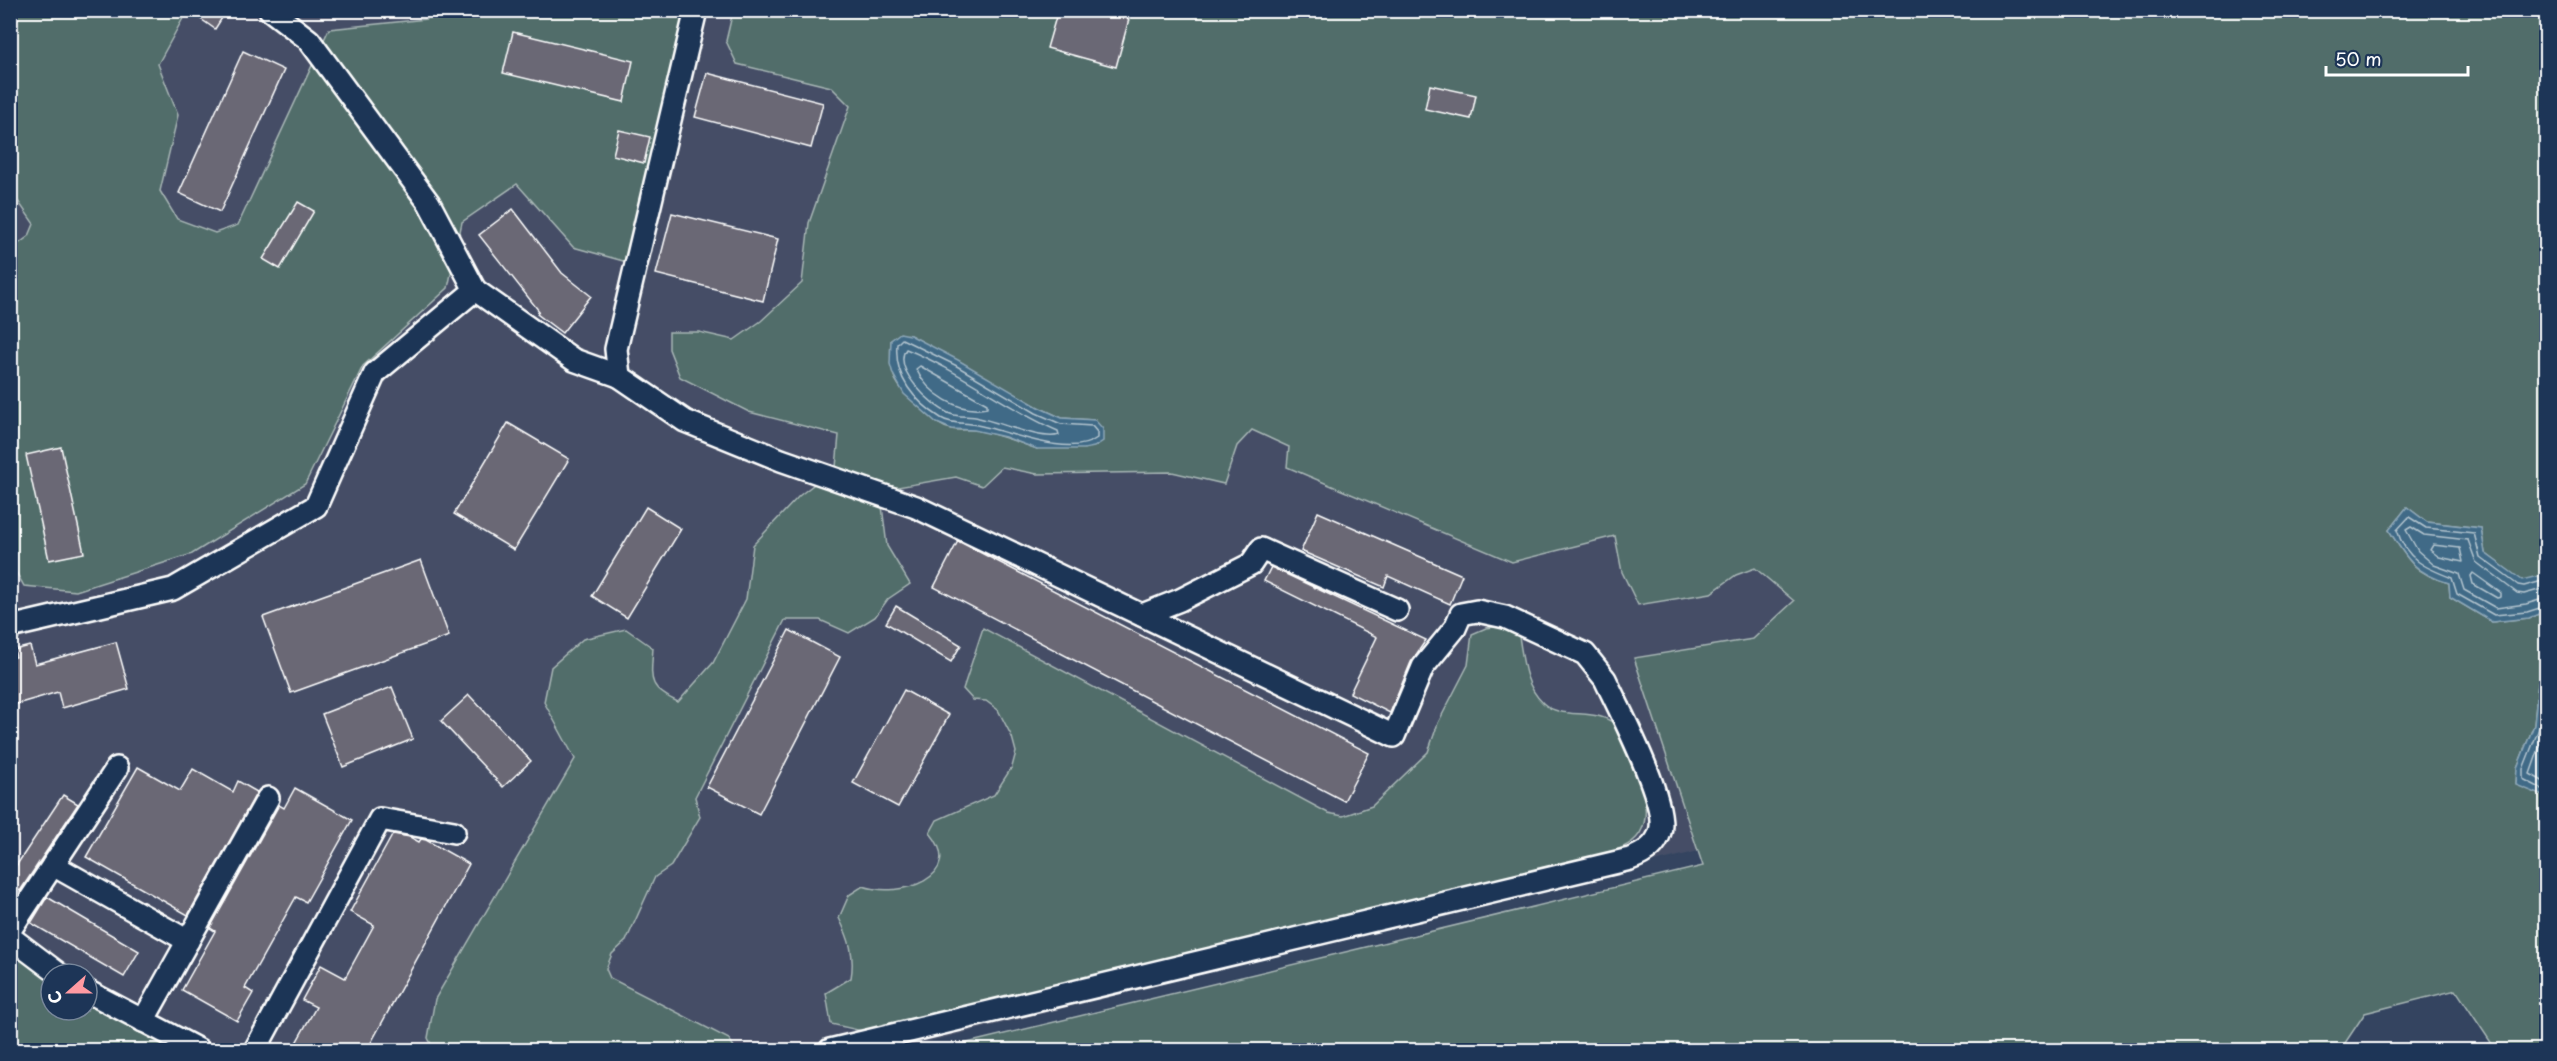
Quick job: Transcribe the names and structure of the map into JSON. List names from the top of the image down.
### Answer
{
  "scale_bar": "50 m",
  "north": "left"
}
